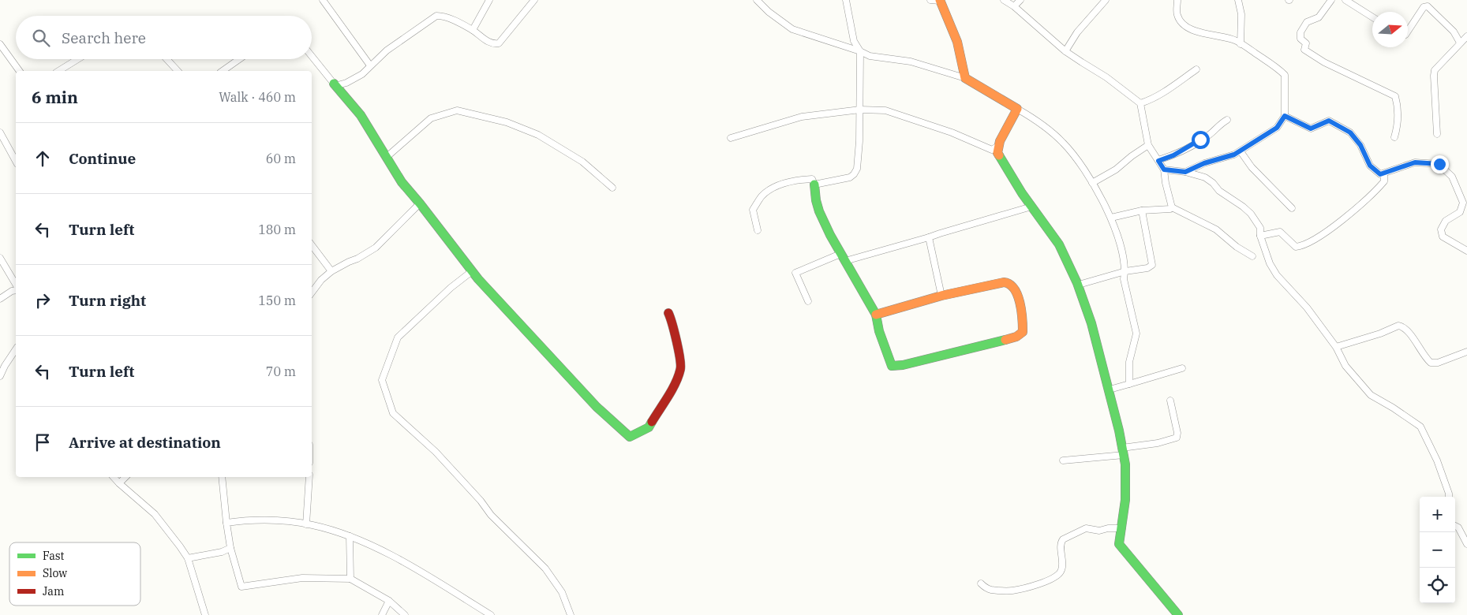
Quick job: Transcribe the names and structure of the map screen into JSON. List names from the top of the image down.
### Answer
{
  "legend": ["Fast", "Slow", "Jam"],
  "north": "right",
  "page": {
    "search": "Search here",
    "heading": ["6 min", "Walk · 460 m"],
    "list": [
      ["Continue", "60 m"],
      ["Turn left", "180 m"],
      ["Turn right", "150 m"],
      ["Turn left", "70 m"],
      "Arrive at destination"
    ],
    "map_buttons": ["+", "−"]
  }
}
